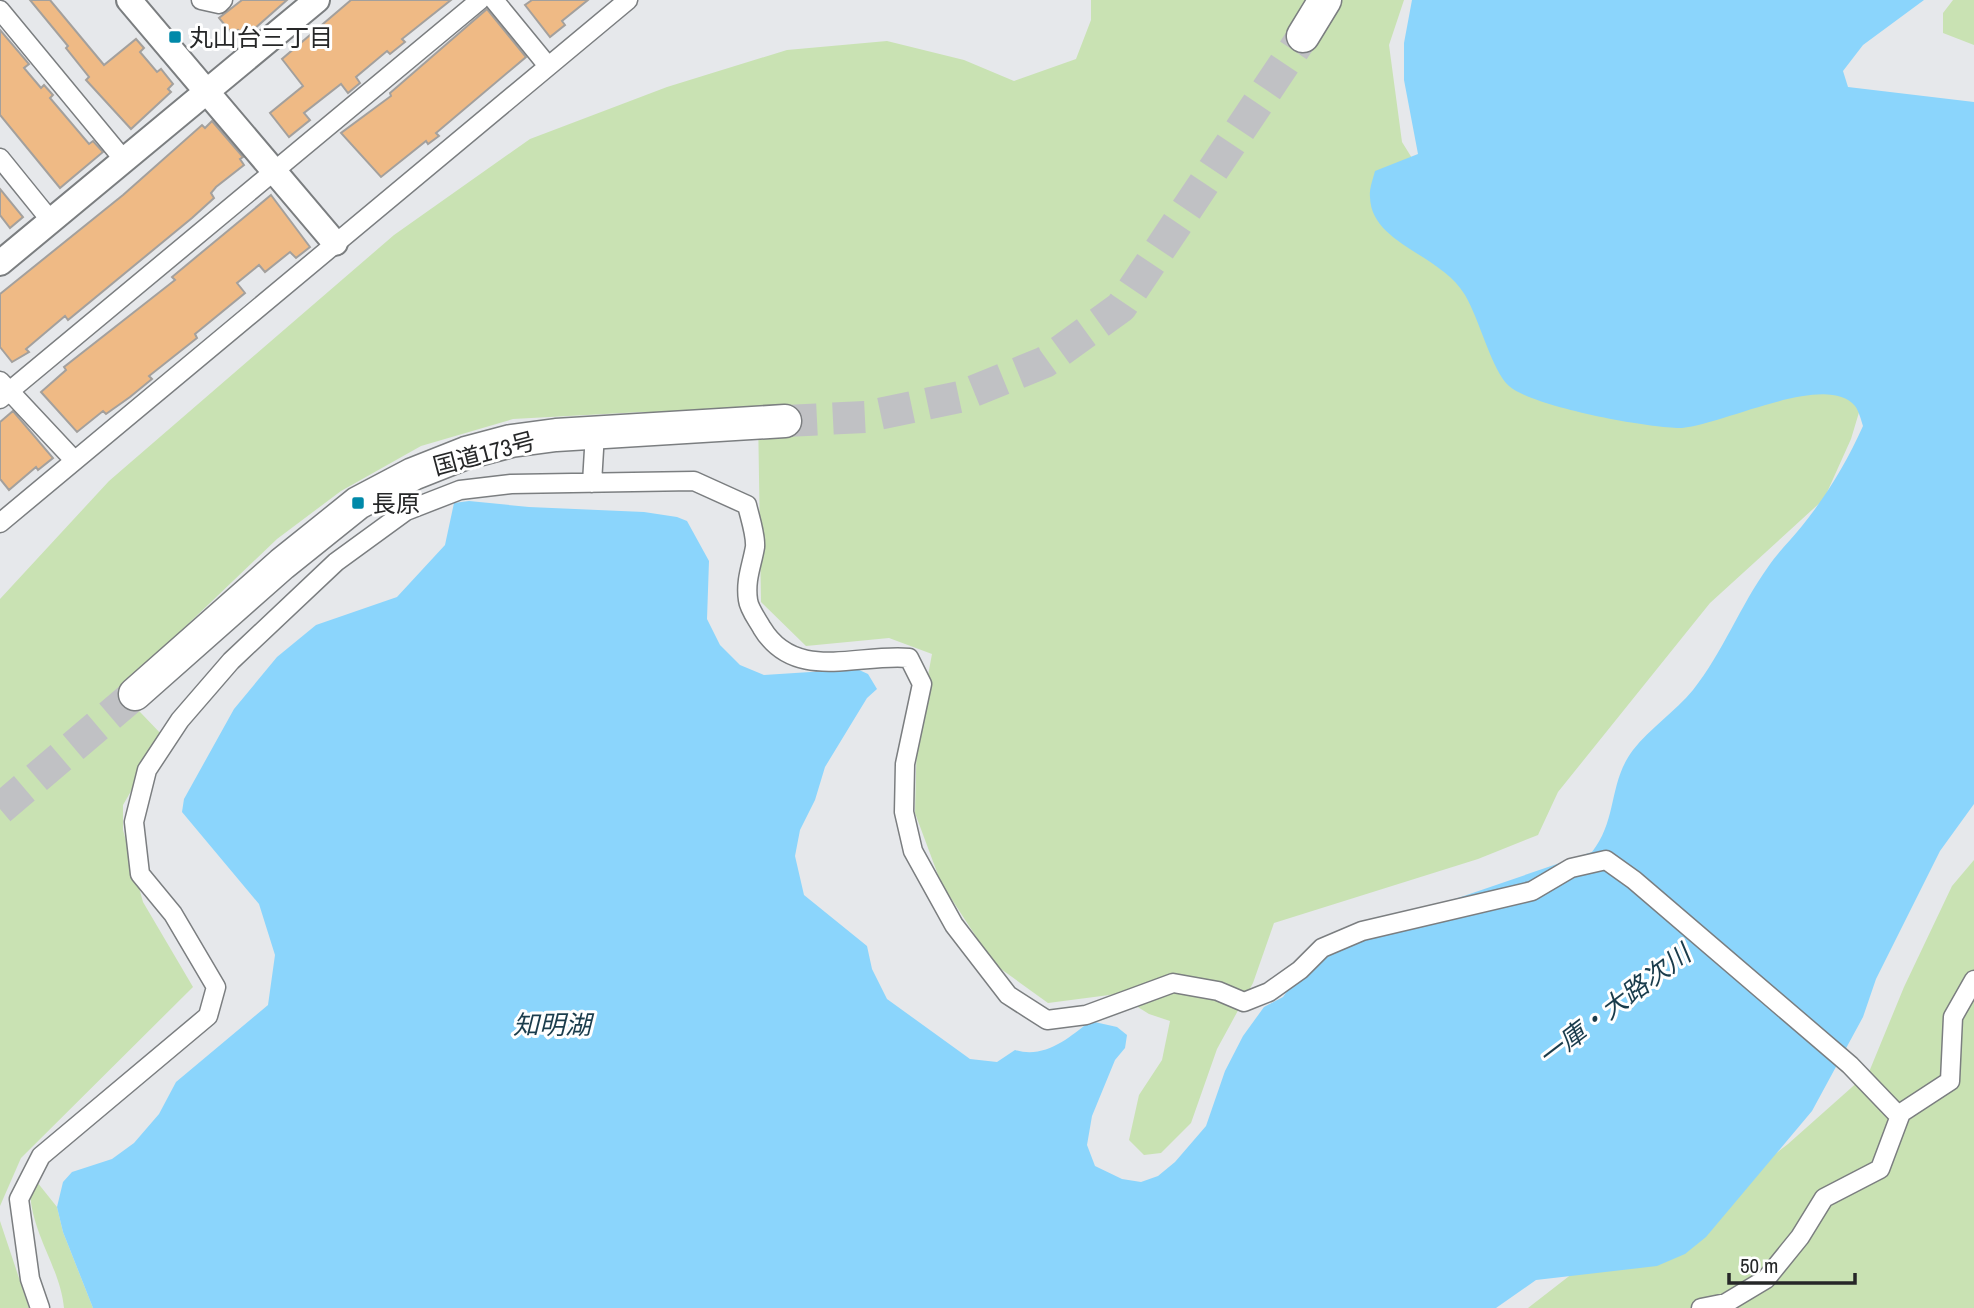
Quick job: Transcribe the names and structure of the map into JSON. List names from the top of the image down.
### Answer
{
  "streets": {
    "highway": ["国道173号"]
  },
  "water": ["一庫・大路次川", "知明湖"],
  "places": {
    "transit": ["丸山台三丁目", "長原"]
  },
  "scale_bar": "50 m"
}
